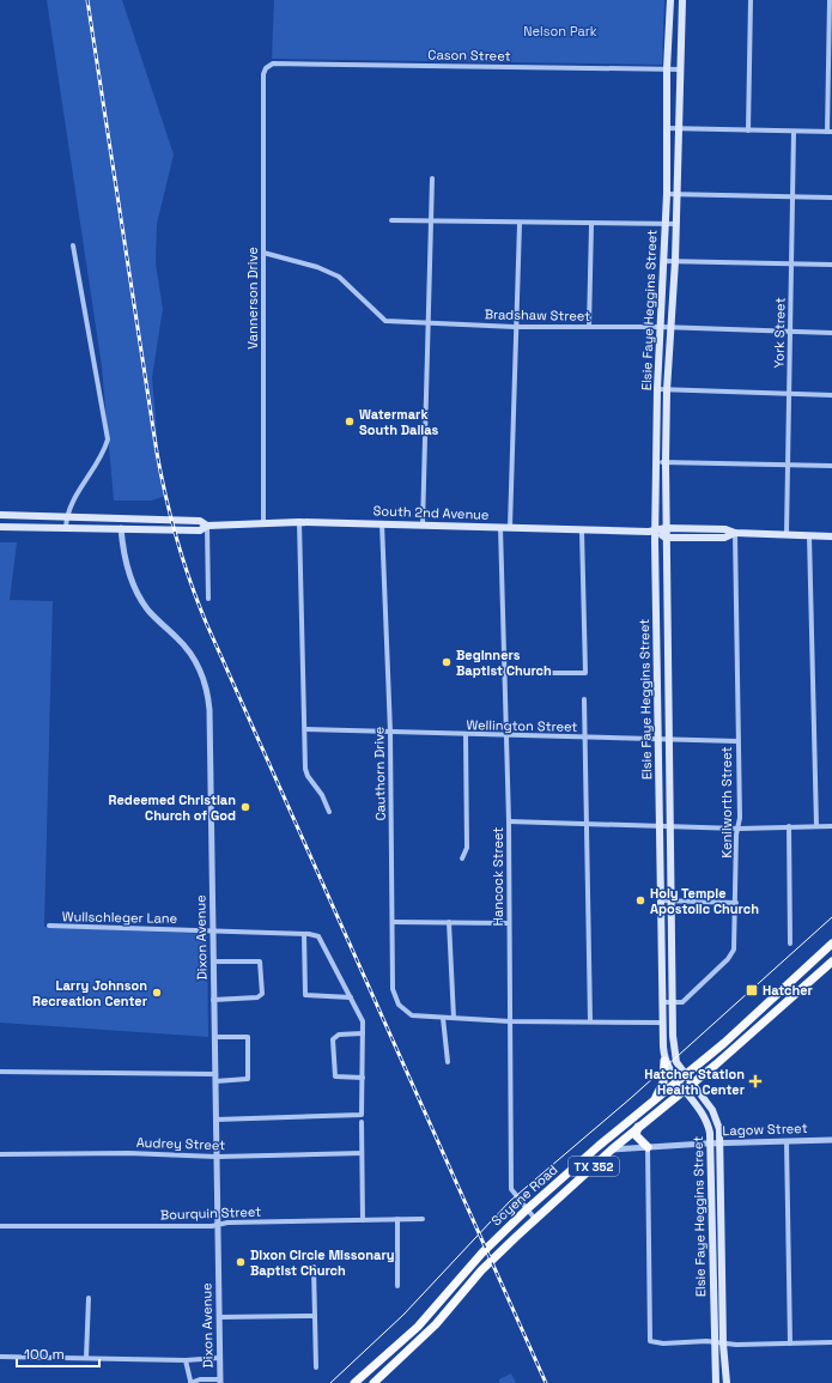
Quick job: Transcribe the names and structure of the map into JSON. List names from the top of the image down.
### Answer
{
  "streets": {
    "main road": [
      "Elsie Faye Heggins Street",
      "South 2nd Avenue",
      "TX 352",
      "Scyene Road"
    ],
    "street": [
      "Cason Street",
      "Vannerson Drive",
      "Bradshaw Street",
      "York Street",
      "Wellington Street",
      "Cauthorn Drive",
      "Kenilworth Street",
      "Hancock Street",
      "Wullschleger Lane",
      "Dixon Avenue",
      "Lagow Street",
      "Audrey Street",
      "Bourquin Street"
    ]
  },
  "crossings": [
    ["Cason Street", "Vannerson Drive"],
    ["Cason Street", "Elsie Faye Heggins Street"],
    ["Vannerson Drive", "Bradshaw Street"],
    ["Vannerson Drive", "South 2nd Avenue"],
    ["Elsie Faye Heggins Street", "Bradshaw Street"],
    ["Elsie Faye Heggins Street", "South 2nd Avenue"],
    ["Elsie Faye Heggins Street", "Wellington Street"],
    ["Elsie Faye Heggins Street", "Kenilworth Street"],
    ["Elsie Faye Heggins Street", "Lagow Street"],
    ["Elsie Faye Heggins Street", "Scyene Road"],
    ["Bradshaw Street", "York Street"],
    ["York Street", "South 2nd Avenue"],
    ["South 2nd Avenue", "Cauthorn Drive"],
    ["South 2nd Avenue", "Kenilworth Street"],
    ["South 2nd Avenue", "Hancock Street"],
    ["South 2nd Avenue", "Dixon Avenue"],
    ["Wellington Street", "Cauthorn Drive"],
    ["Wellington Street", "Kenilworth Street"],
    ["Wellington Street", "Hancock Street"],
    ["Hancock Street", "Scyene Road"],
    ["Wullschleger Lane", "Dixon Avenue"],
    ["Dixon Avenue", "Audrey Street"],
    ["Dixon Avenue", "Bourquin Street"],
    ["Lagow Street", "Scyene Road"]
  ],
  "parks": ["Nelson Park"],
  "places": {
    "other": [
      "Watermark South Dallas",
      "Beginners Baptist Church",
      "Redeemed Christian Church of God",
      "Holy Temple Apostolic Church",
      "Larry Johnson Recreation Center",
      "Dixon Circle Missonary Baptist Church"
    ],
    "transit": ["Hatcher"],
    "health": ["Hatcher Station Health Center"]
  },
  "scale_bar": "100 m"
}
